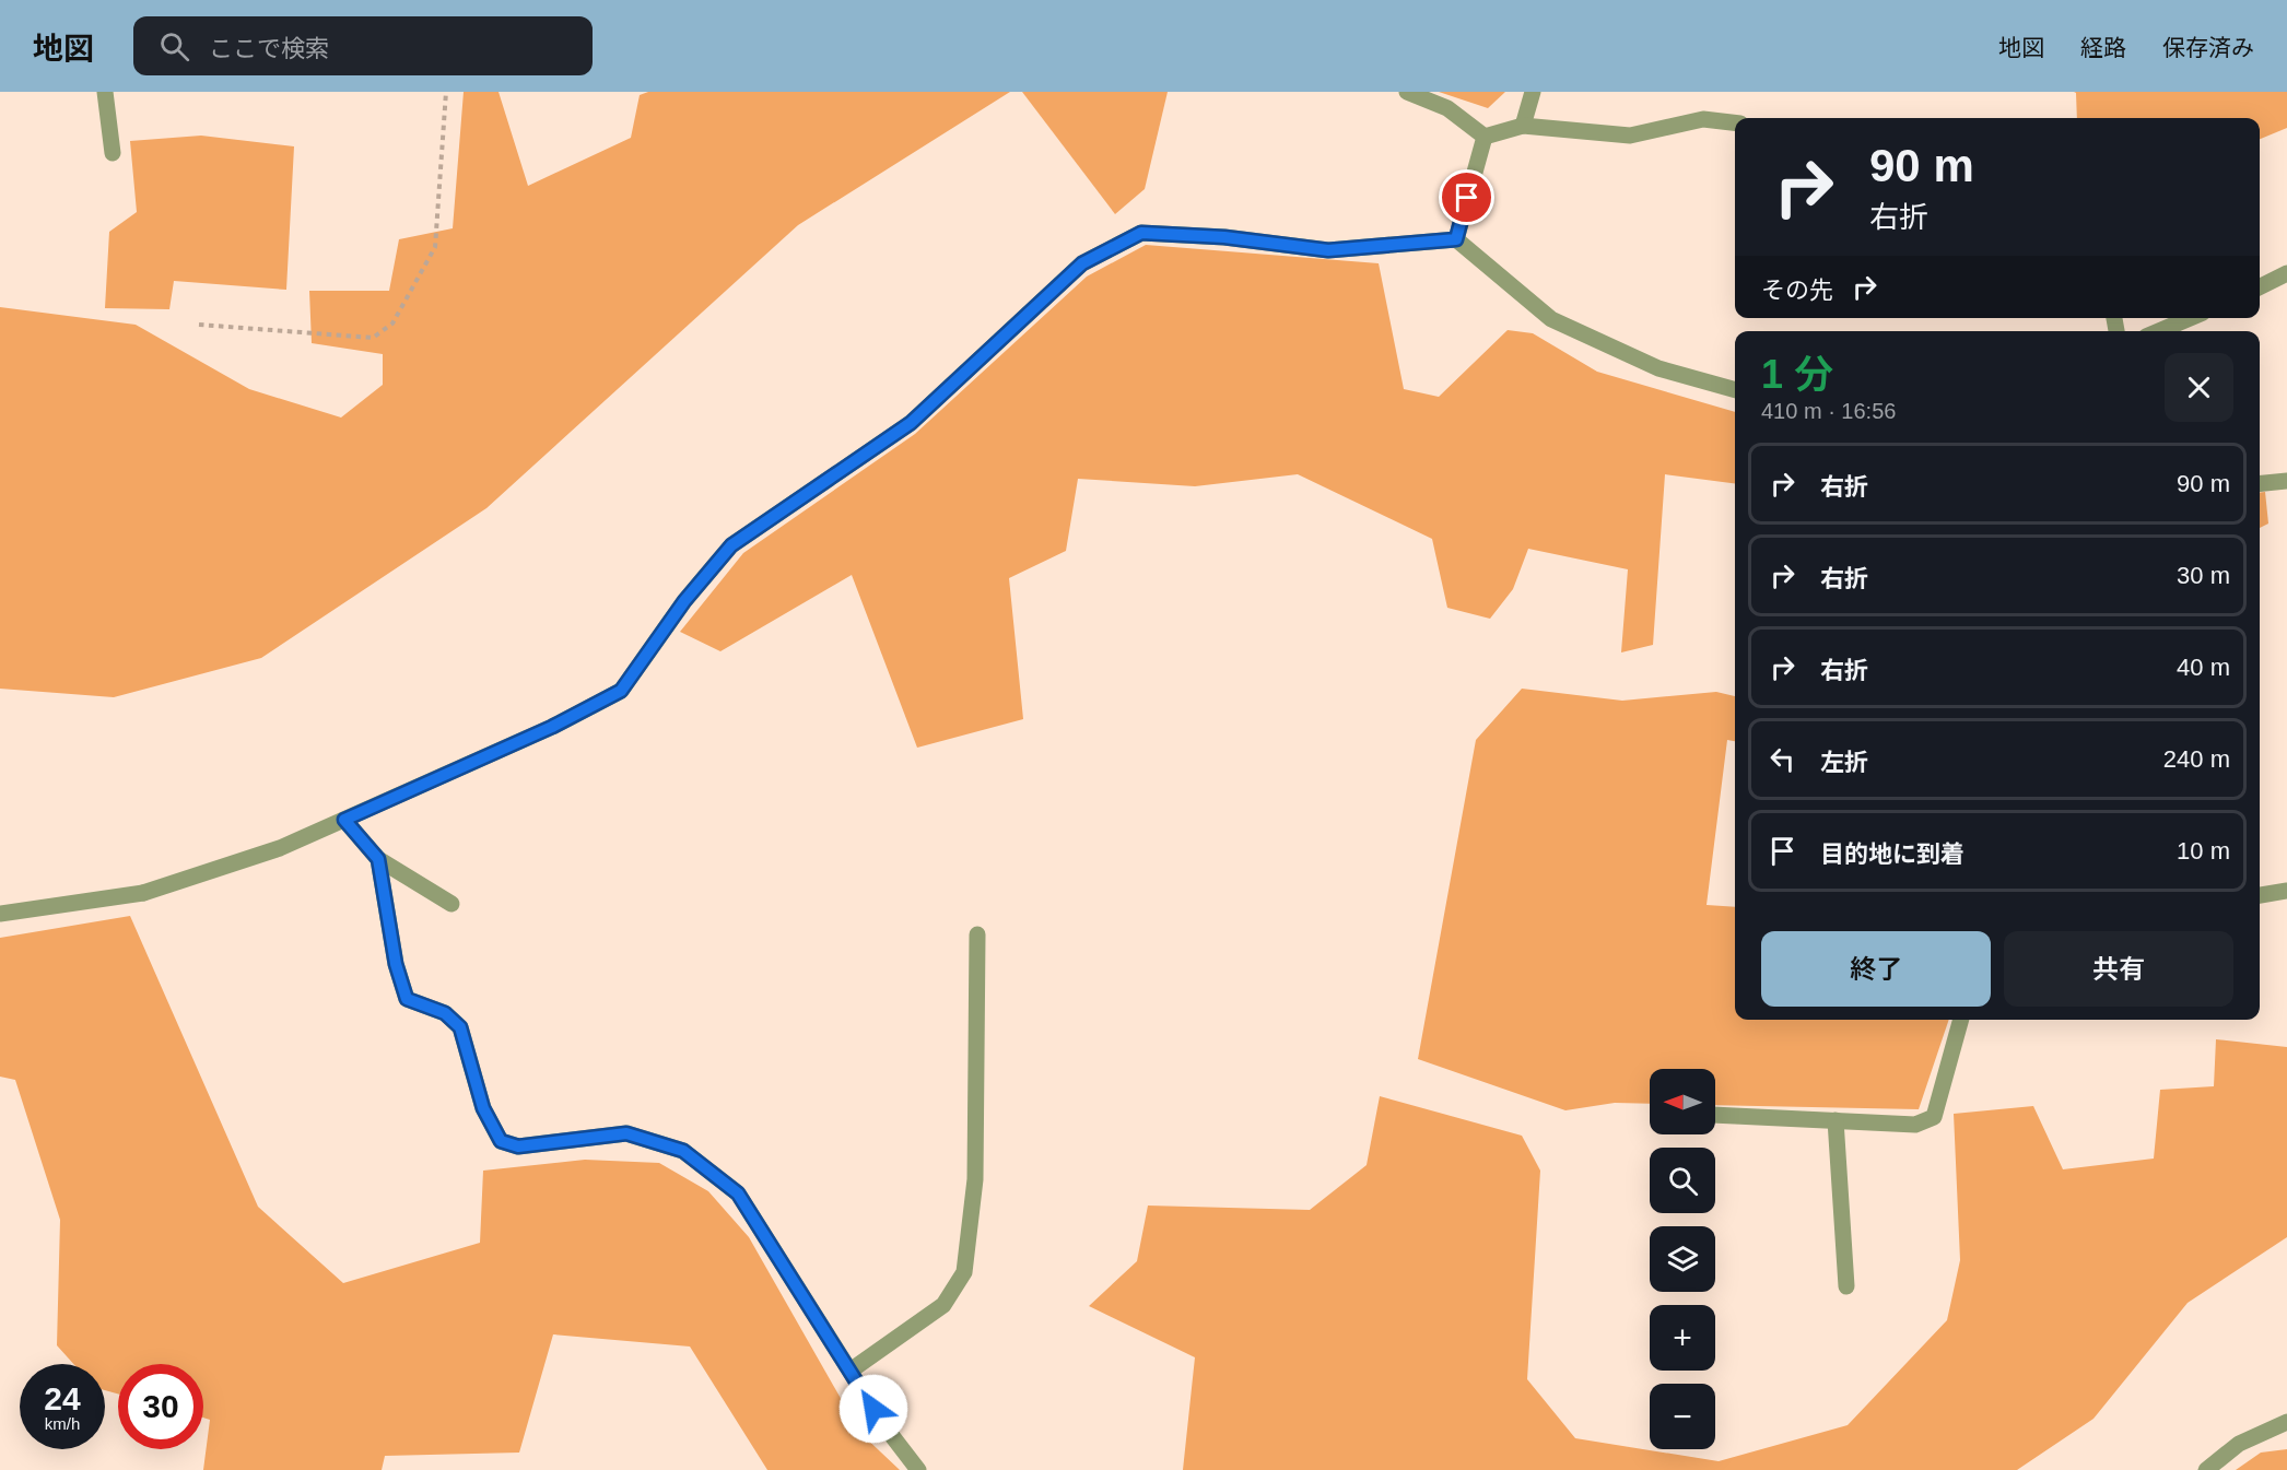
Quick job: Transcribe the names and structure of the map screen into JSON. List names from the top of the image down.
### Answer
{
  "north": "left",
  "page": {
    "header": "地図",
    "search": "ここで検索",
    "nav": ["地図", "経路", "保存済み"],
    "turn": ["90 m", "右折"],
    "then": "その先",
    "heading": ["1 分", "410 m · 16:56"],
    "list": [
      {
        "name": "右折",
        "value": "90 m"
      },
      {
        "name": "右折",
        "value": "30 m"
      },
      {
        "name": "右折",
        "value": "40 m"
      },
      {
        "name": "左折",
        "value": "240 m"
      },
      {
        "name": "目的地に到着",
        "value": "10 m"
      }
    ],
    "buttons": ["終了", "共有"],
    "map_buttons": ["+", "−"],
    "speed": "24 km/h",
    "limit": "30"
  }
}
